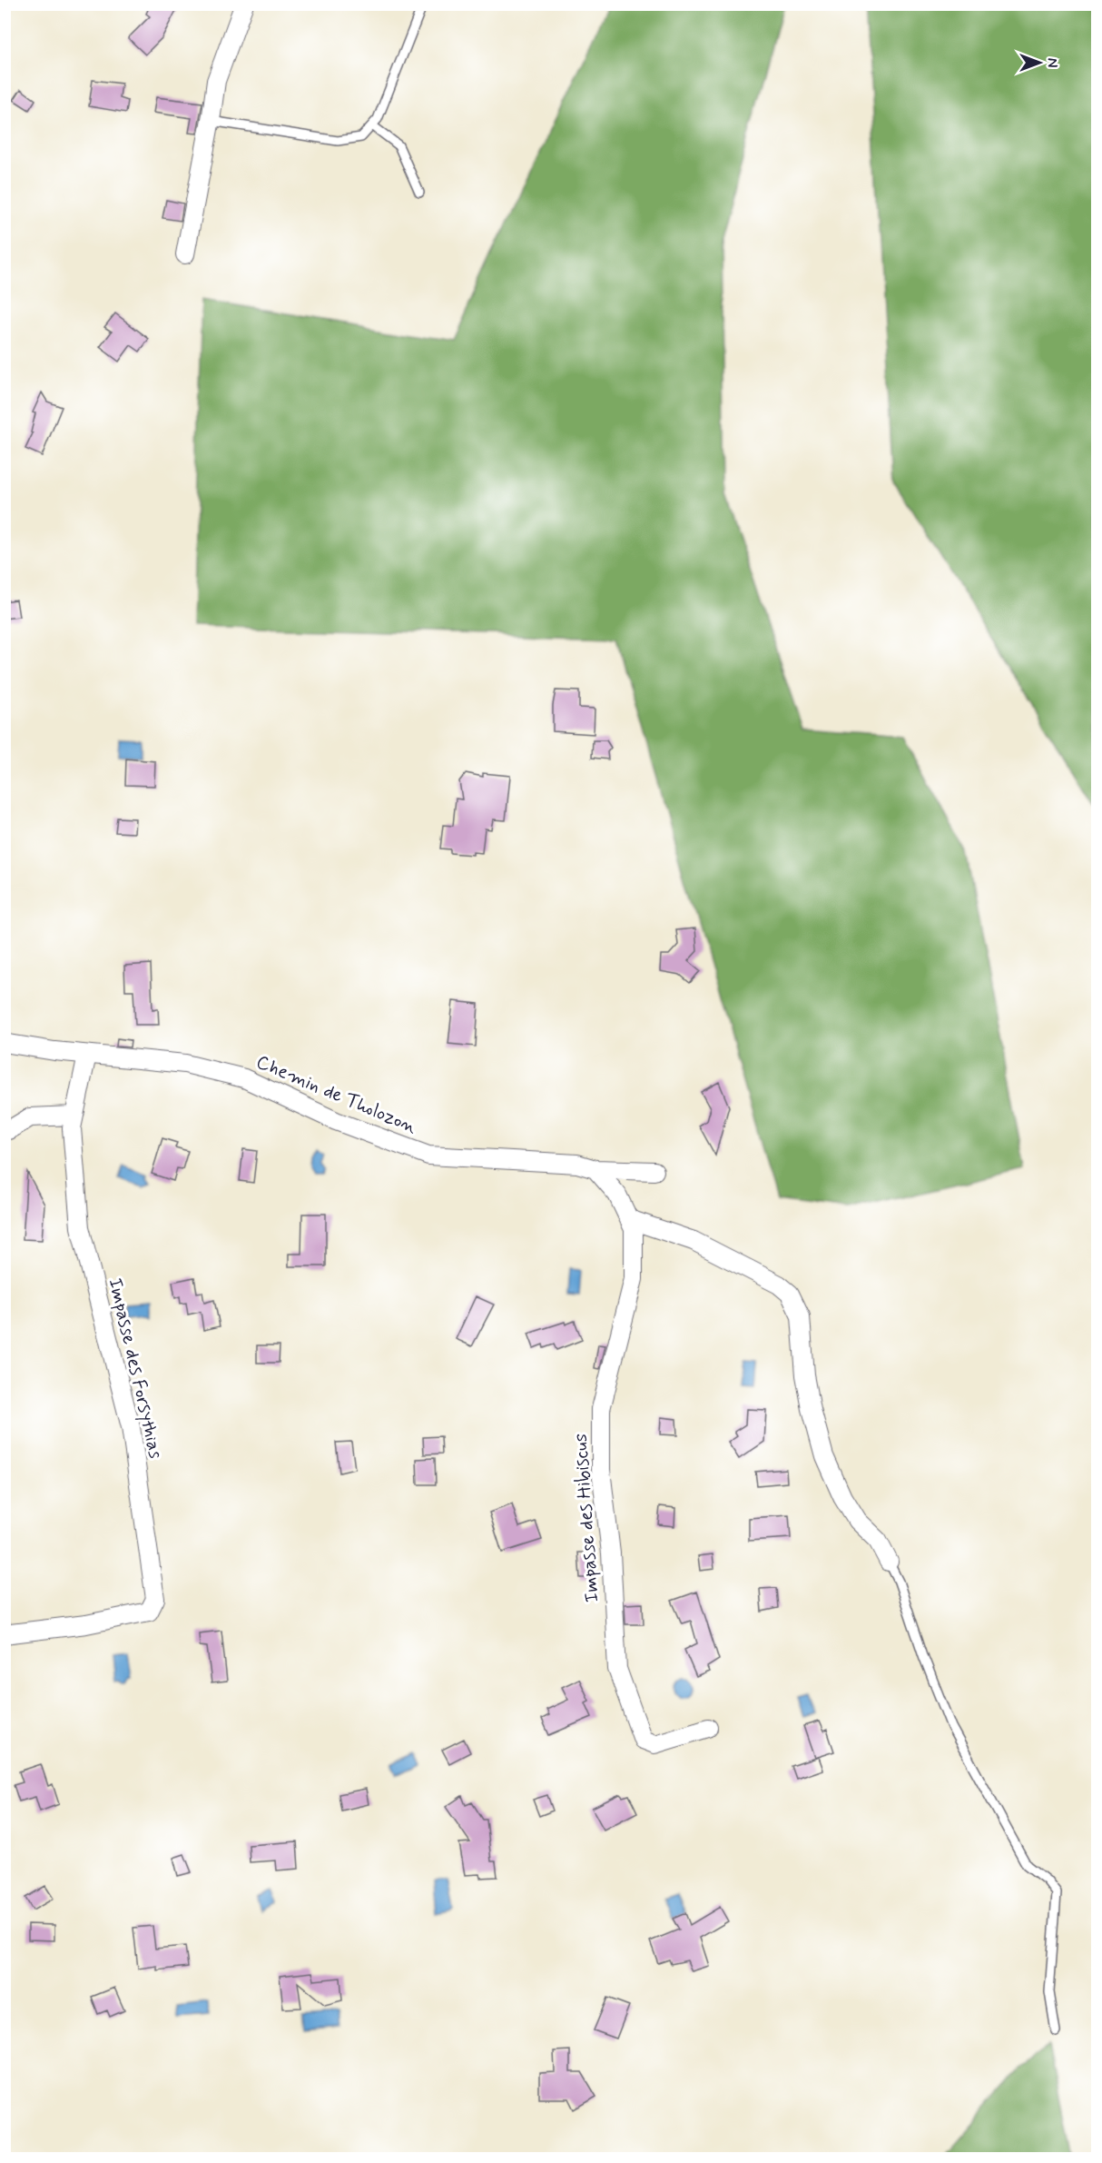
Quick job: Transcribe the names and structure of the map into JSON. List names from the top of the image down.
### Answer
{
  "streets": {
    "street": ["Chemin de Tholozon", "Impasse des Forsythias", "Impasse des Hibiscus"]
  },
  "crossings": [
    ["Chemin de Tholozon", "Impasse des Forsythias"],
    ["Chemin de Tholozon", "Impasse des Hibiscus"]
  ],
  "north": "right"
}
